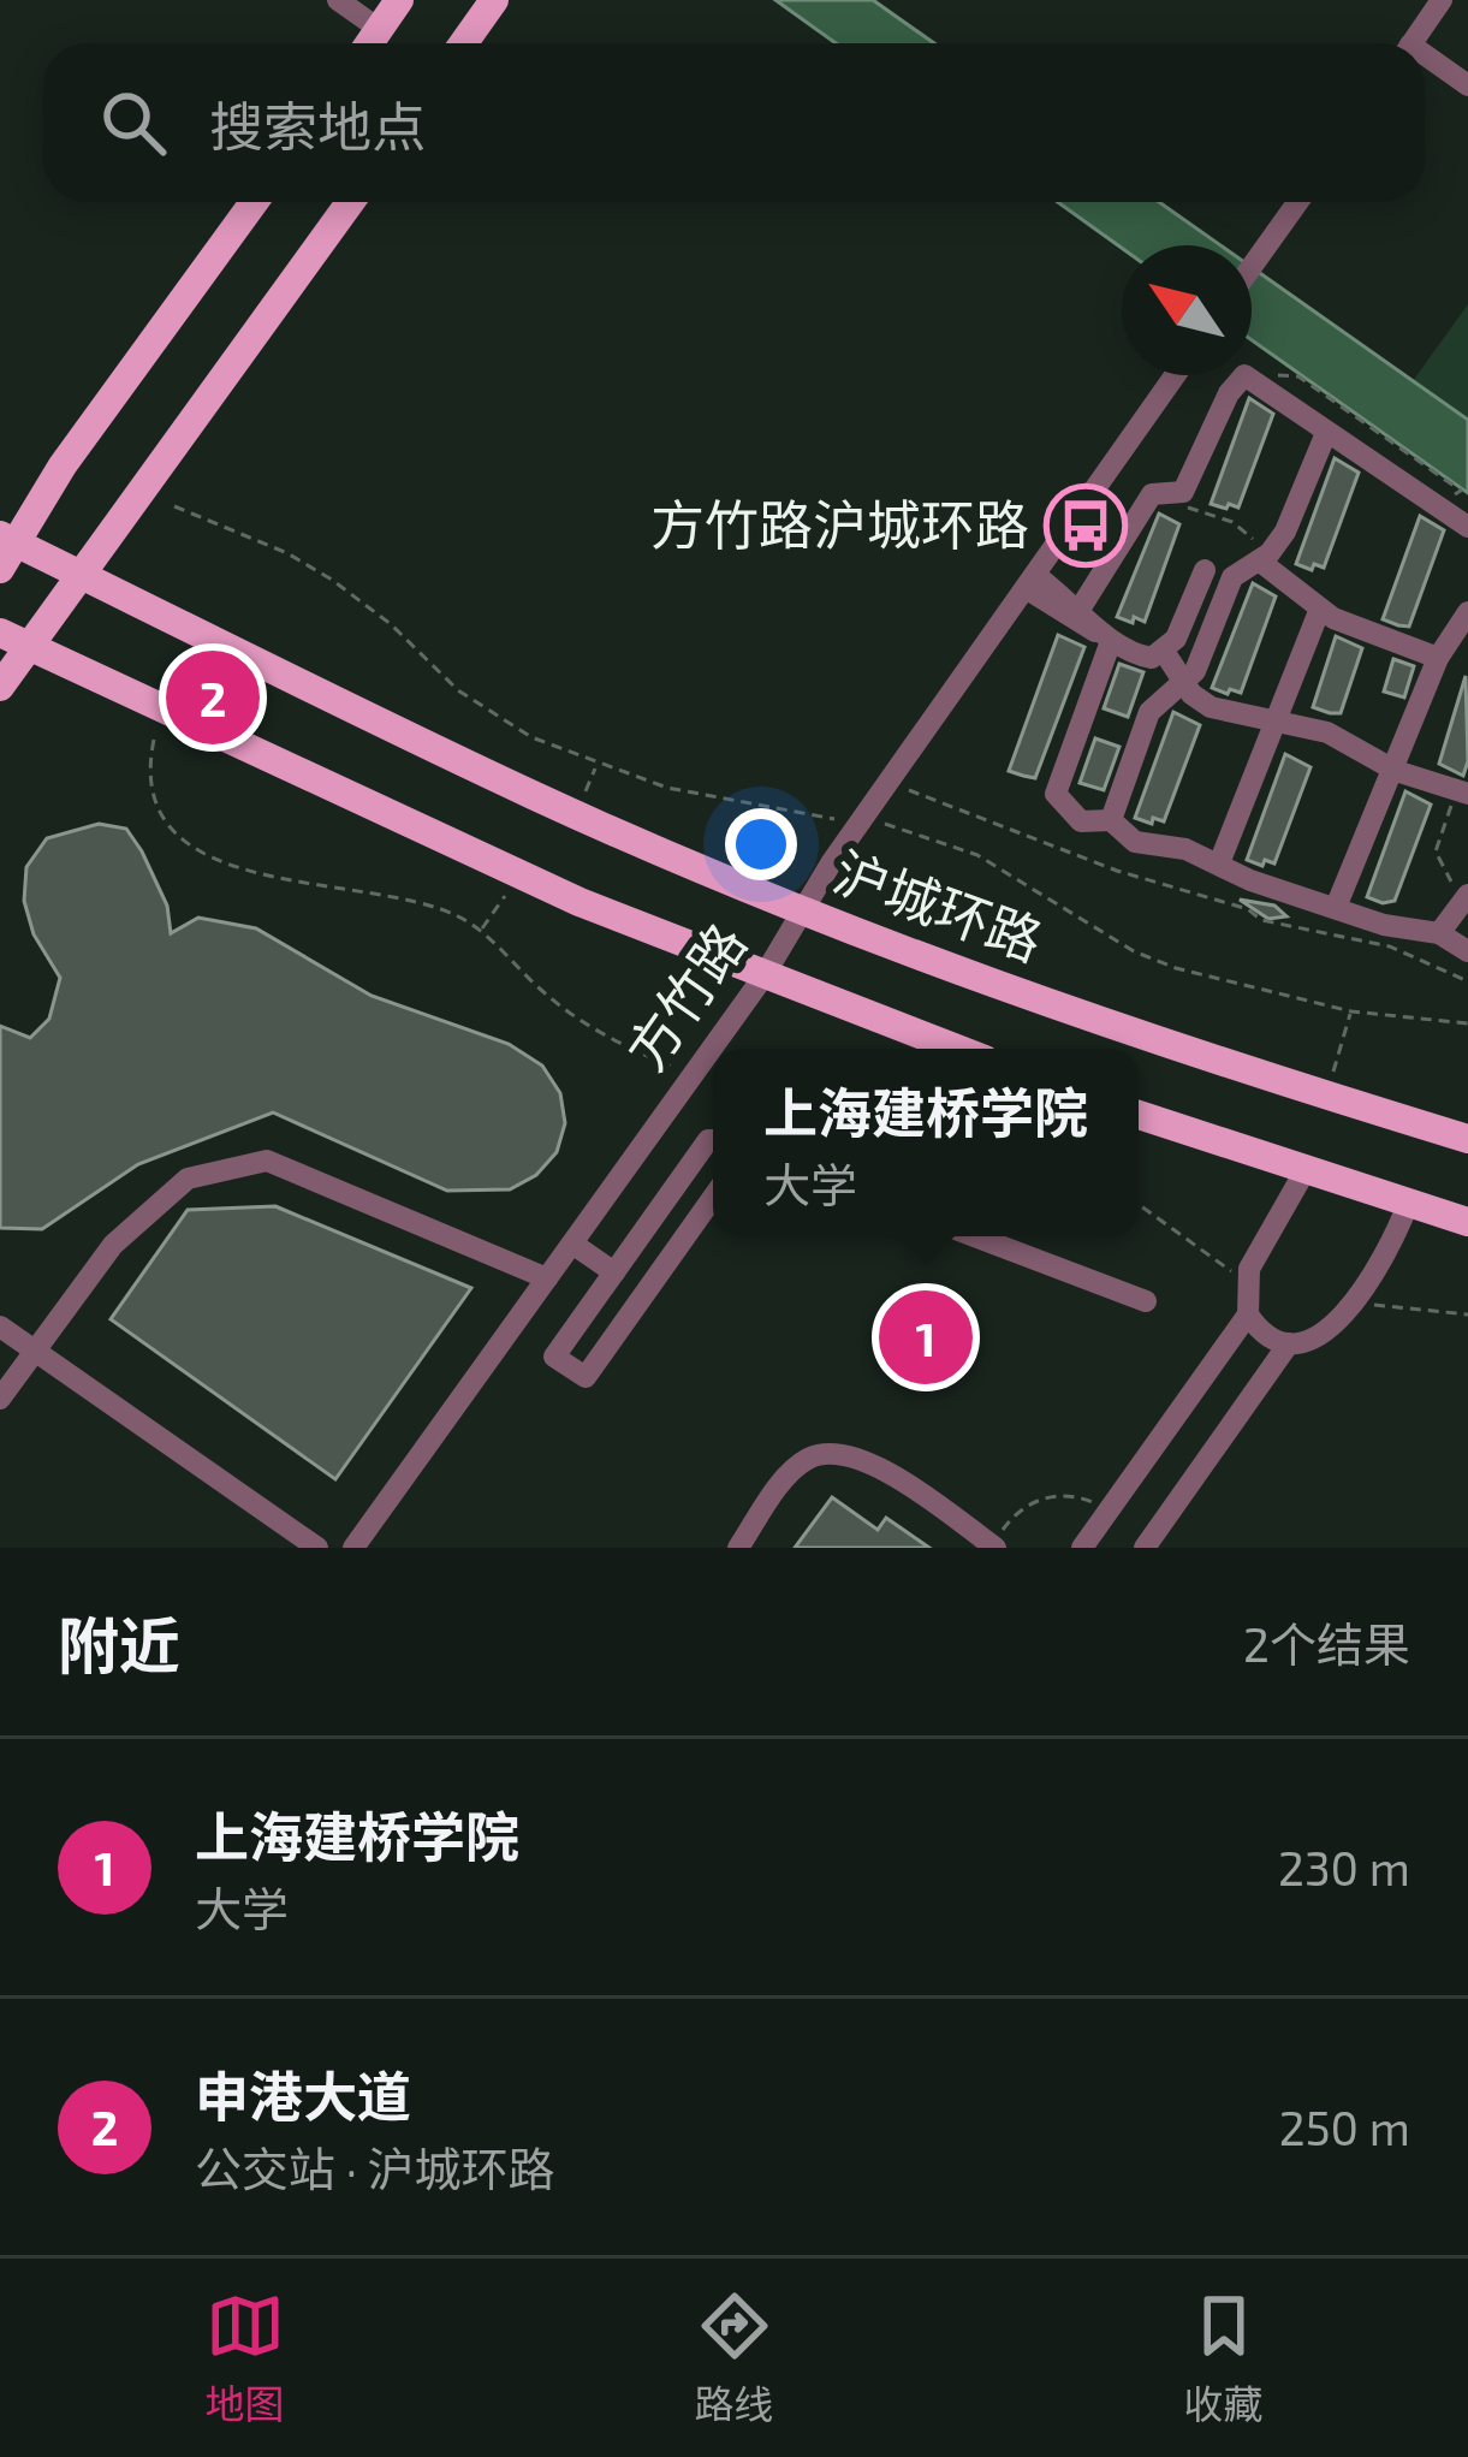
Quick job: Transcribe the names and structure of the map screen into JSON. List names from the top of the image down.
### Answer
{
  "streets": {
    "main road": ["沪城环路"],
    "street": ["方竹路"]
  },
  "crossings": [
    ["沪城环路", "方竹路"]
  ],
  "places": {
    "bus stop": ["方竹路沪城环路"]
  },
  "north": "top left",
  "page": {
    "search": "搜索地点",
    "pins": ["2", "1"],
    "popup": ["上海建桥学院", "大学"],
    "heading": ["附近", "2个结果"],
    "list": [
      {
        "mark": "1",
        "name": "上海建桥学院",
        "note": "大学",
        "value": "230 m"
      },
      {
        "mark": "2",
        "name": "申港大道",
        "note": "公交站 · 沪城环路",
        "value": "250 m"
      }
    ],
    "nav": ["地图", "路线", "收藏"]
  }
}
